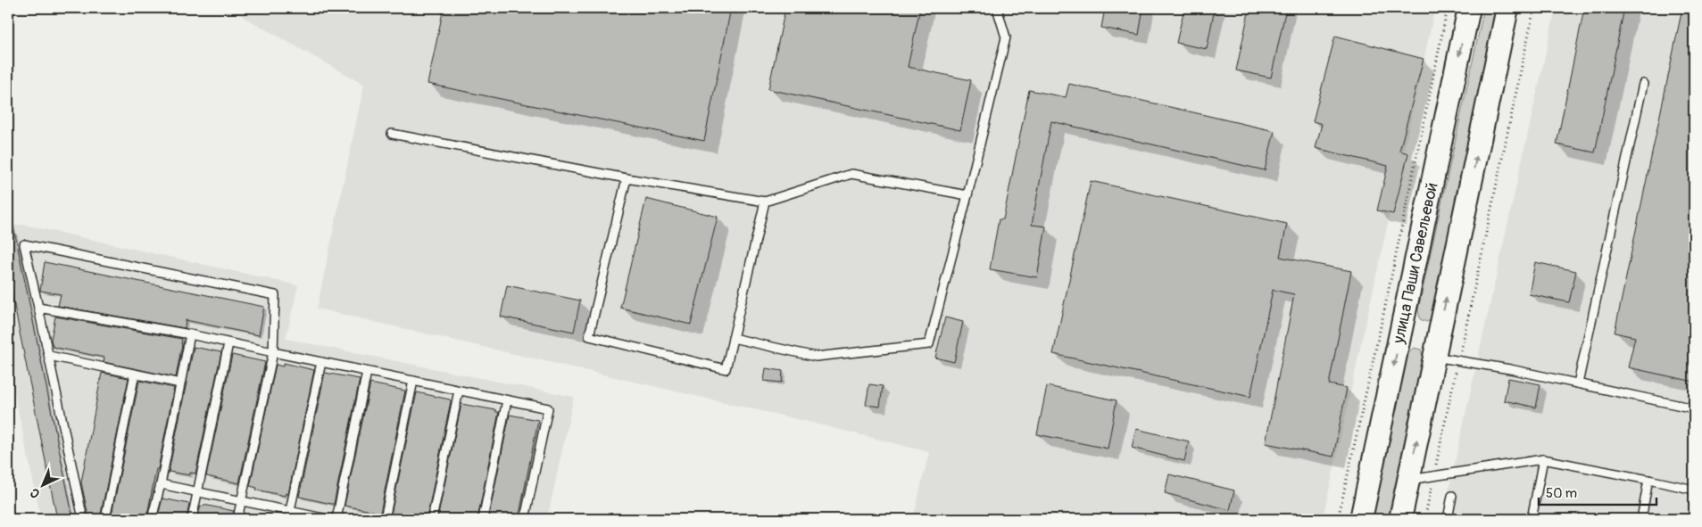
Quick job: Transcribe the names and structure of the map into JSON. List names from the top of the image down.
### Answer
{
  "streets": {
    "street": ["улица Паши Савельевой"]
  },
  "scale_bar": "50 m",
  "north": "bottom left"
}
